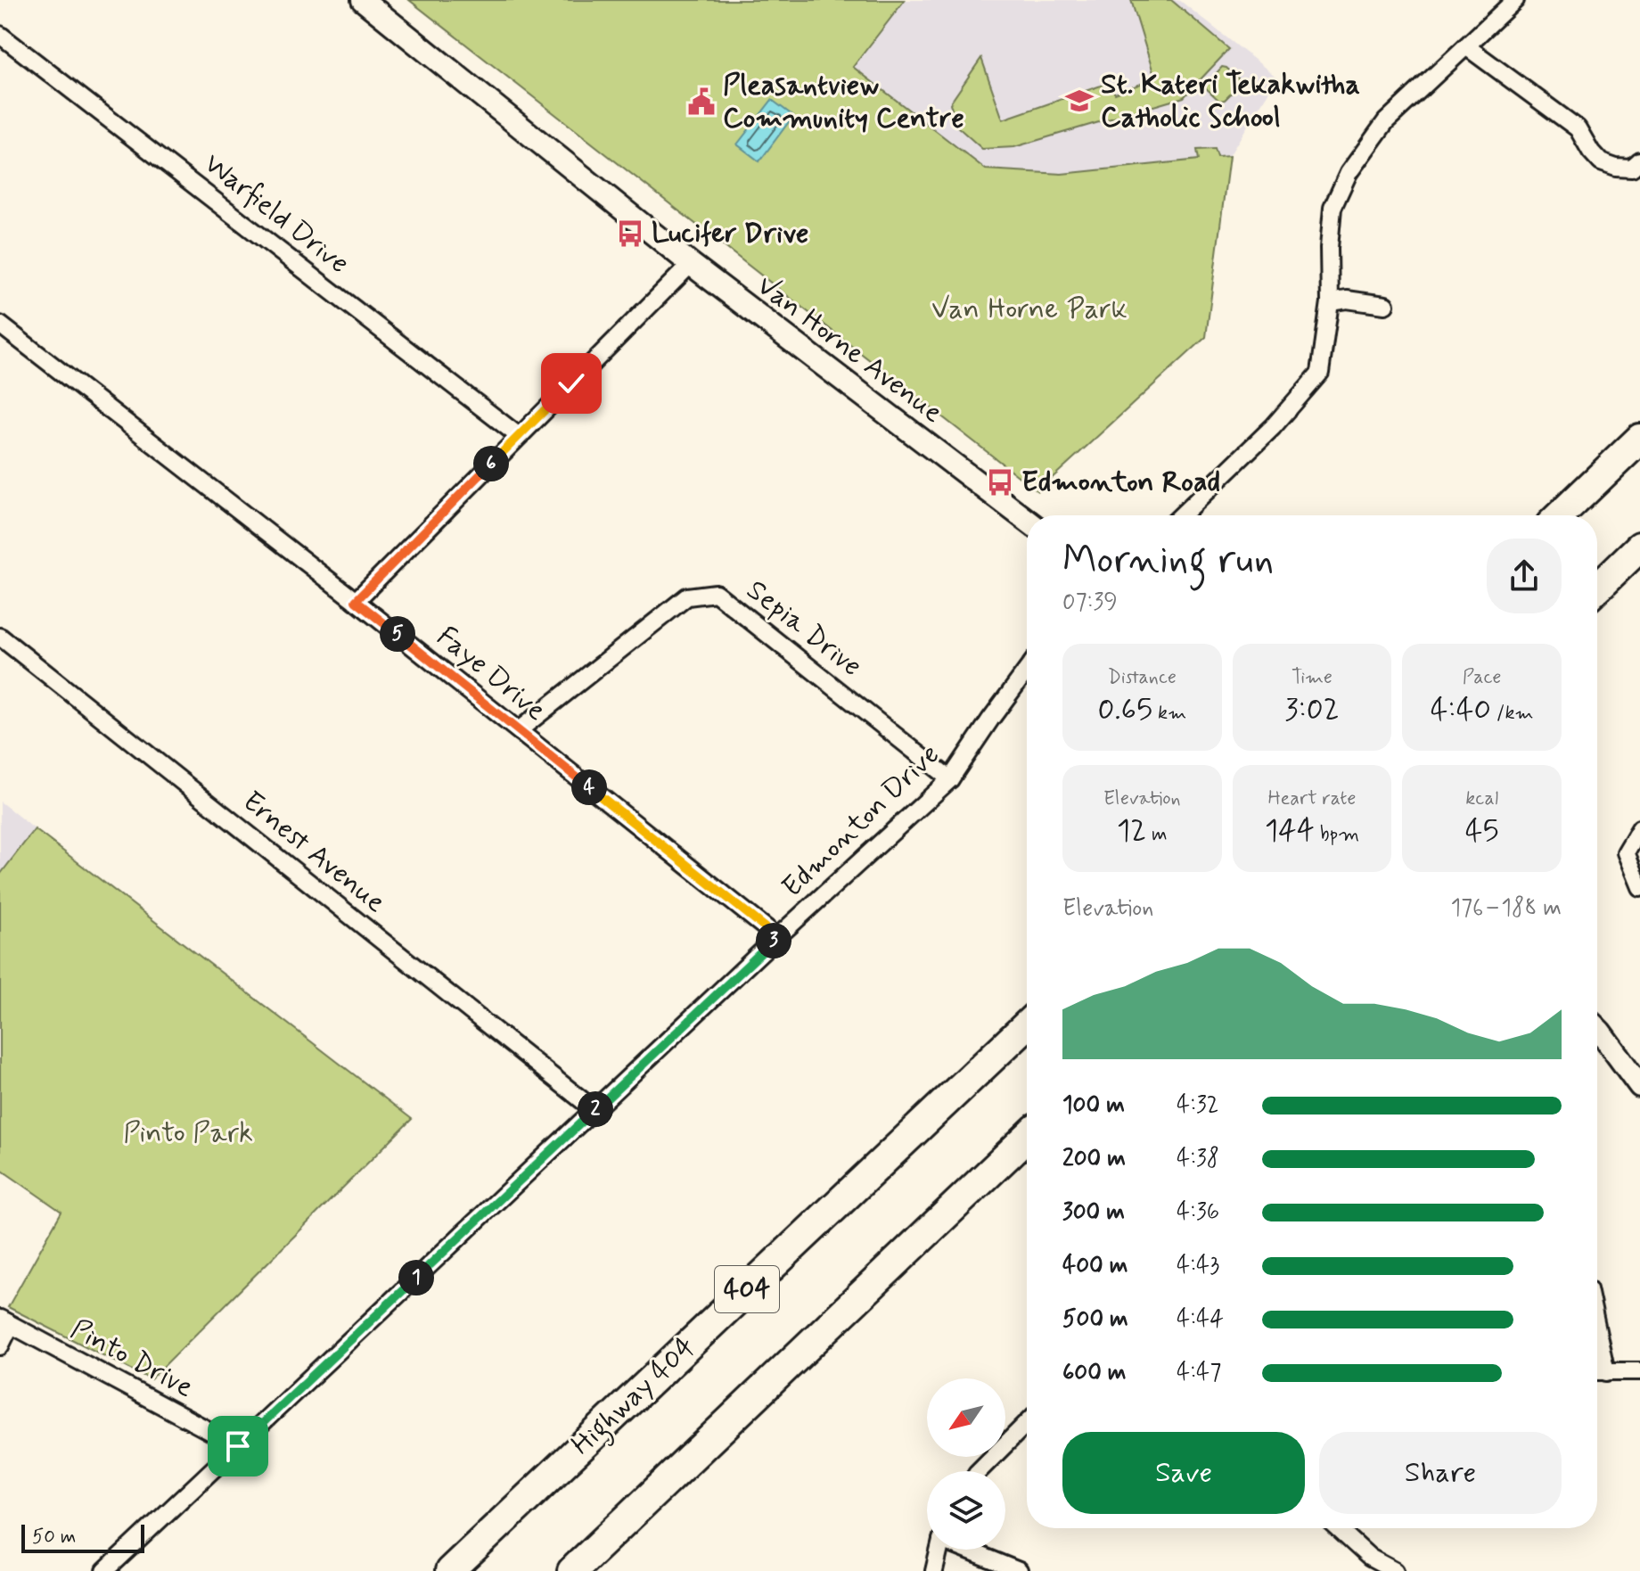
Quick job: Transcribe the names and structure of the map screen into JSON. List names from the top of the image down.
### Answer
{
  "streets": {
    "highway": ["404", "Highway 404"],
    "street": [
      "Warfield Drive",
      "Van Horne Avenue",
      "Sepia Drive",
      "Faye Drive",
      "Edmonton Drive",
      "Ernest Avenue",
      "Pinto Drive"
    ]
  },
  "crossings": [
    ["Sepia Drive", "Faye Drive"],
    ["Sepia Drive", "Edmonton Drive"],
    ["Faye Drive", "Edmonton Drive"],
    ["Edmonton Drive", "Ernest Avenue"],
    ["Edmonton Drive", "Pinto Drive"]
  ],
  "parks": ["Van Horne Park", "Pinto Park"],
  "places": {
    "school or university": ["St. Kateri Tekakwitha Catholic School"],
    "public building": ["Pleasantview Community Centre"],
    "bus stop": ["Lucifer Drive", "Edmonton Road"]
  },
  "scale_bar": "50 m",
  "north": "bottom left",
  "page": {
    "pins": [
      "6",
      "5",
      "4",
      "3",
      "2",
      "1"
    ],
    "heading": ["Morning run", "07:39"],
    "stats": [
      ["Distance", "0.65 km"],
      ["Time", "3:02"],
      ["Pace", "4:40 /km"],
      ["Elevation", "12 m"],
      ["Heart rate", "144 bpm"],
      ["kcal", "45"]
    ],
    "chart": ["Elevation", "176–188 m"],
    "list": [
      {
        "name": "100 m",
        "note": "4:32"
      },
      {
        "name": "200 m",
        "note": "4:38"
      },
      {
        "name": "300 m",
        "note": "4:36"
      },
      {
        "name": "400 m",
        "note": "4:43"
      },
      {
        "name": "500 m",
        "note": "4:44"
      },
      {
        "name": "600 m",
        "note": "4:47"
      }
    ],
    "buttons": ["Save", "Share"],
    "scale": "50 m"
  }
}
